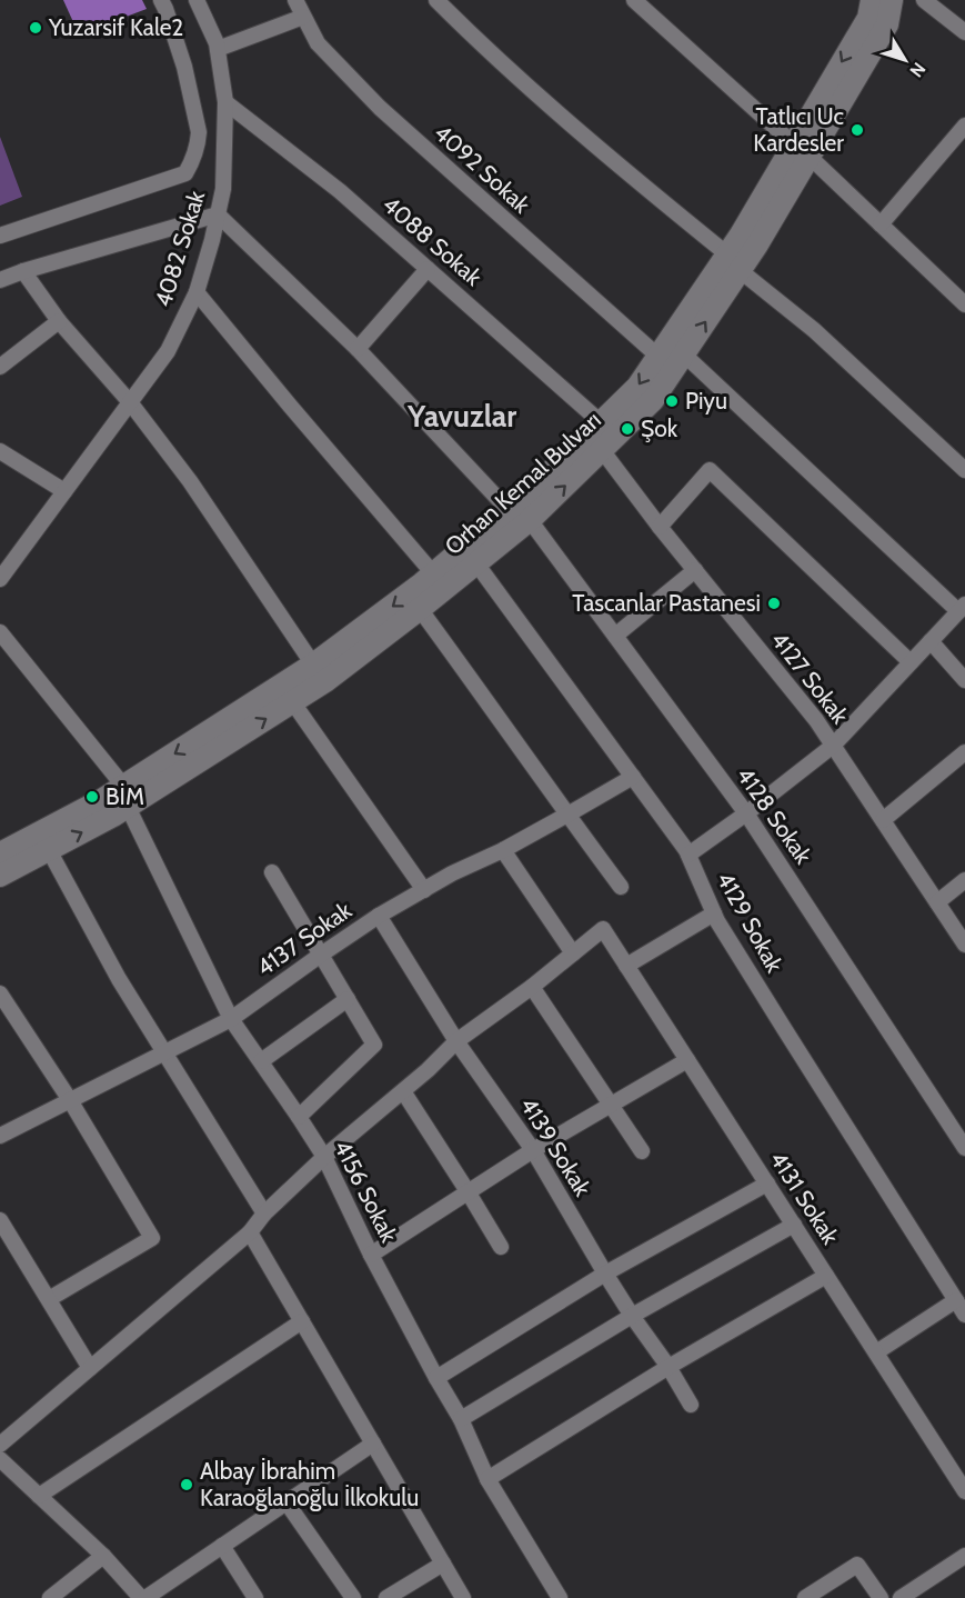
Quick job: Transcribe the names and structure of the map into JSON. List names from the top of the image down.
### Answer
{
  "streets": {
    "main road": ["Orhan Kemal Bulvarı"],
    "street": [
      "4092 Sokak",
      "4088 Sokak",
      "4082 Sokak",
      "4127 Sokak",
      "4128 Sokak",
      "4129 Sokak",
      "4137 Sokak",
      "4139 Sokak",
      "4156 Sokak",
      "4131 Sokak"
    ]
  },
  "crossings": [
    ["4092 Sokak", "Orhan Kemal Bulvarı"],
    ["4088 Sokak", "4082 Sokak"],
    ["4088 Sokak", "Orhan Kemal Bulvarı"],
    ["Orhan Kemal Bulvarı", "4127 Sokak"],
    ["Orhan Kemal Bulvarı", "4128 Sokak"],
    ["Orhan Kemal Bulvarı", "4129 Sokak"],
    ["Orhan Kemal Bulvarı", "4156 Sokak"],
    ["4129 Sokak", "4137 Sokak"],
    ["4137 Sokak", "4139 Sokak"],
    ["4137 Sokak", "4156 Sokak"]
  ],
  "districts": ["Yavuzlar"],
  "places": [
    "Yuzarsif Kale2",
    "Tatlıcı Uc Kardesler",
    "Piyu",
    "Şok",
    "Tascanlar Pastanesi",
    "BİM",
    "Albay İbrahim Karaoğlanoğlu İlkokulu"
  ],
  "north": "bottom right"
}
